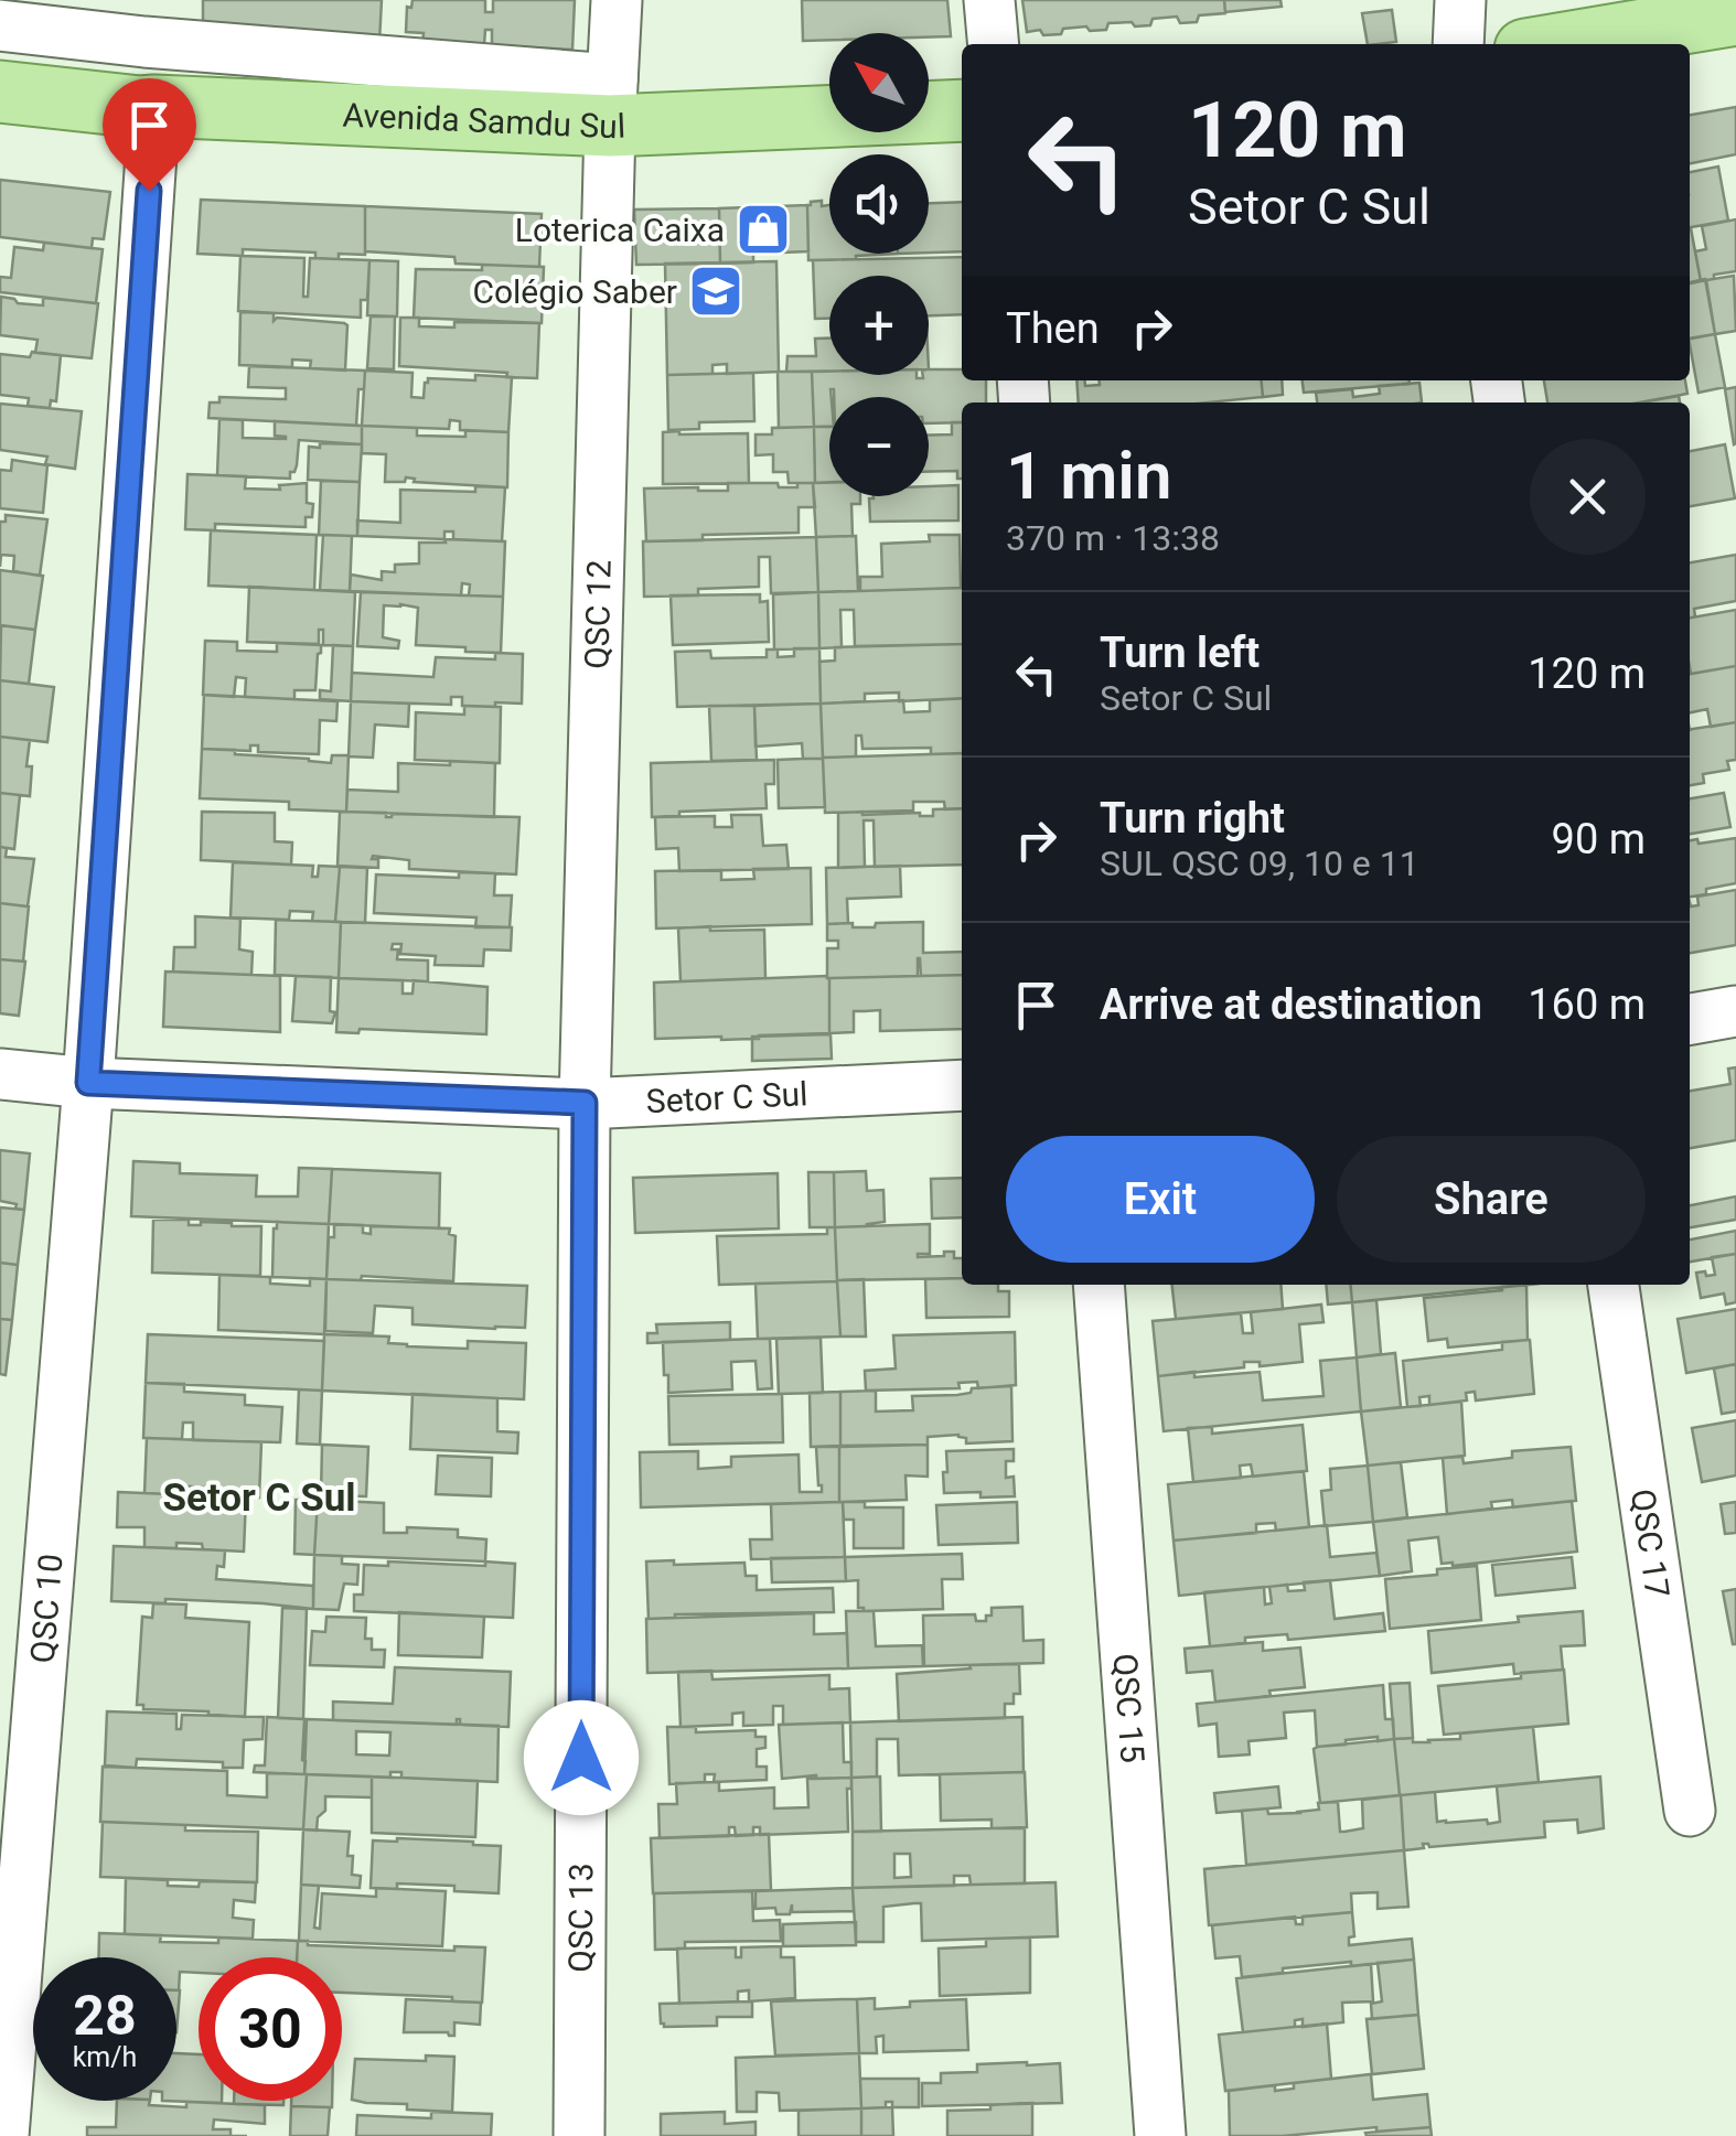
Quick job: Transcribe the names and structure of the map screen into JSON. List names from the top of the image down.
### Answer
{
  "streets": {
    "main road": ["Avenida Samdu Sul"],
    "street": [
      "QSC 12",
      "Setor C Sul",
      "QSC 17",
      "QSC 10",
      "QSC 15",
      "QSC 13"
    ]
  },
  "crossings": [
    ["Avenida Samdu Sul", "QSC 12"],
    ["Avenida Samdu Sul", "QSC 10"],
    ["QSC 12", "Setor C Sul"],
    ["QSC 12", "QSC 13"],
    ["Setor C Sul", "QSC 10"],
    ["Setor C Sul", "QSC 13"]
  ],
  "districts": ["Setor C Sul"],
  "places": {
    "shop": ["Loterica Caixa"],
    "school or university": ["Colégio Saber"]
  },
  "north": "top left",
  "page": {
    "map_buttons": ["+", "−"],
    "turn": ["120 m", "Setor C Sul"],
    "then": "Then",
    "heading": ["1 min", "370 m · 13:38"],
    "list": [
      {
        "name": "Turn left",
        "note": "Setor C Sul",
        "value": "120 m"
      },
      {
        "name": "Turn right",
        "note": "SUL QSC 09, 10 e 11",
        "value": "90 m"
      },
      {
        "name": "Arrive at destination",
        "value": "160 m"
      }
    ],
    "buttons": ["Exit", "Share"],
    "speed": "28 km/h",
    "limit": "30"
  }
}
